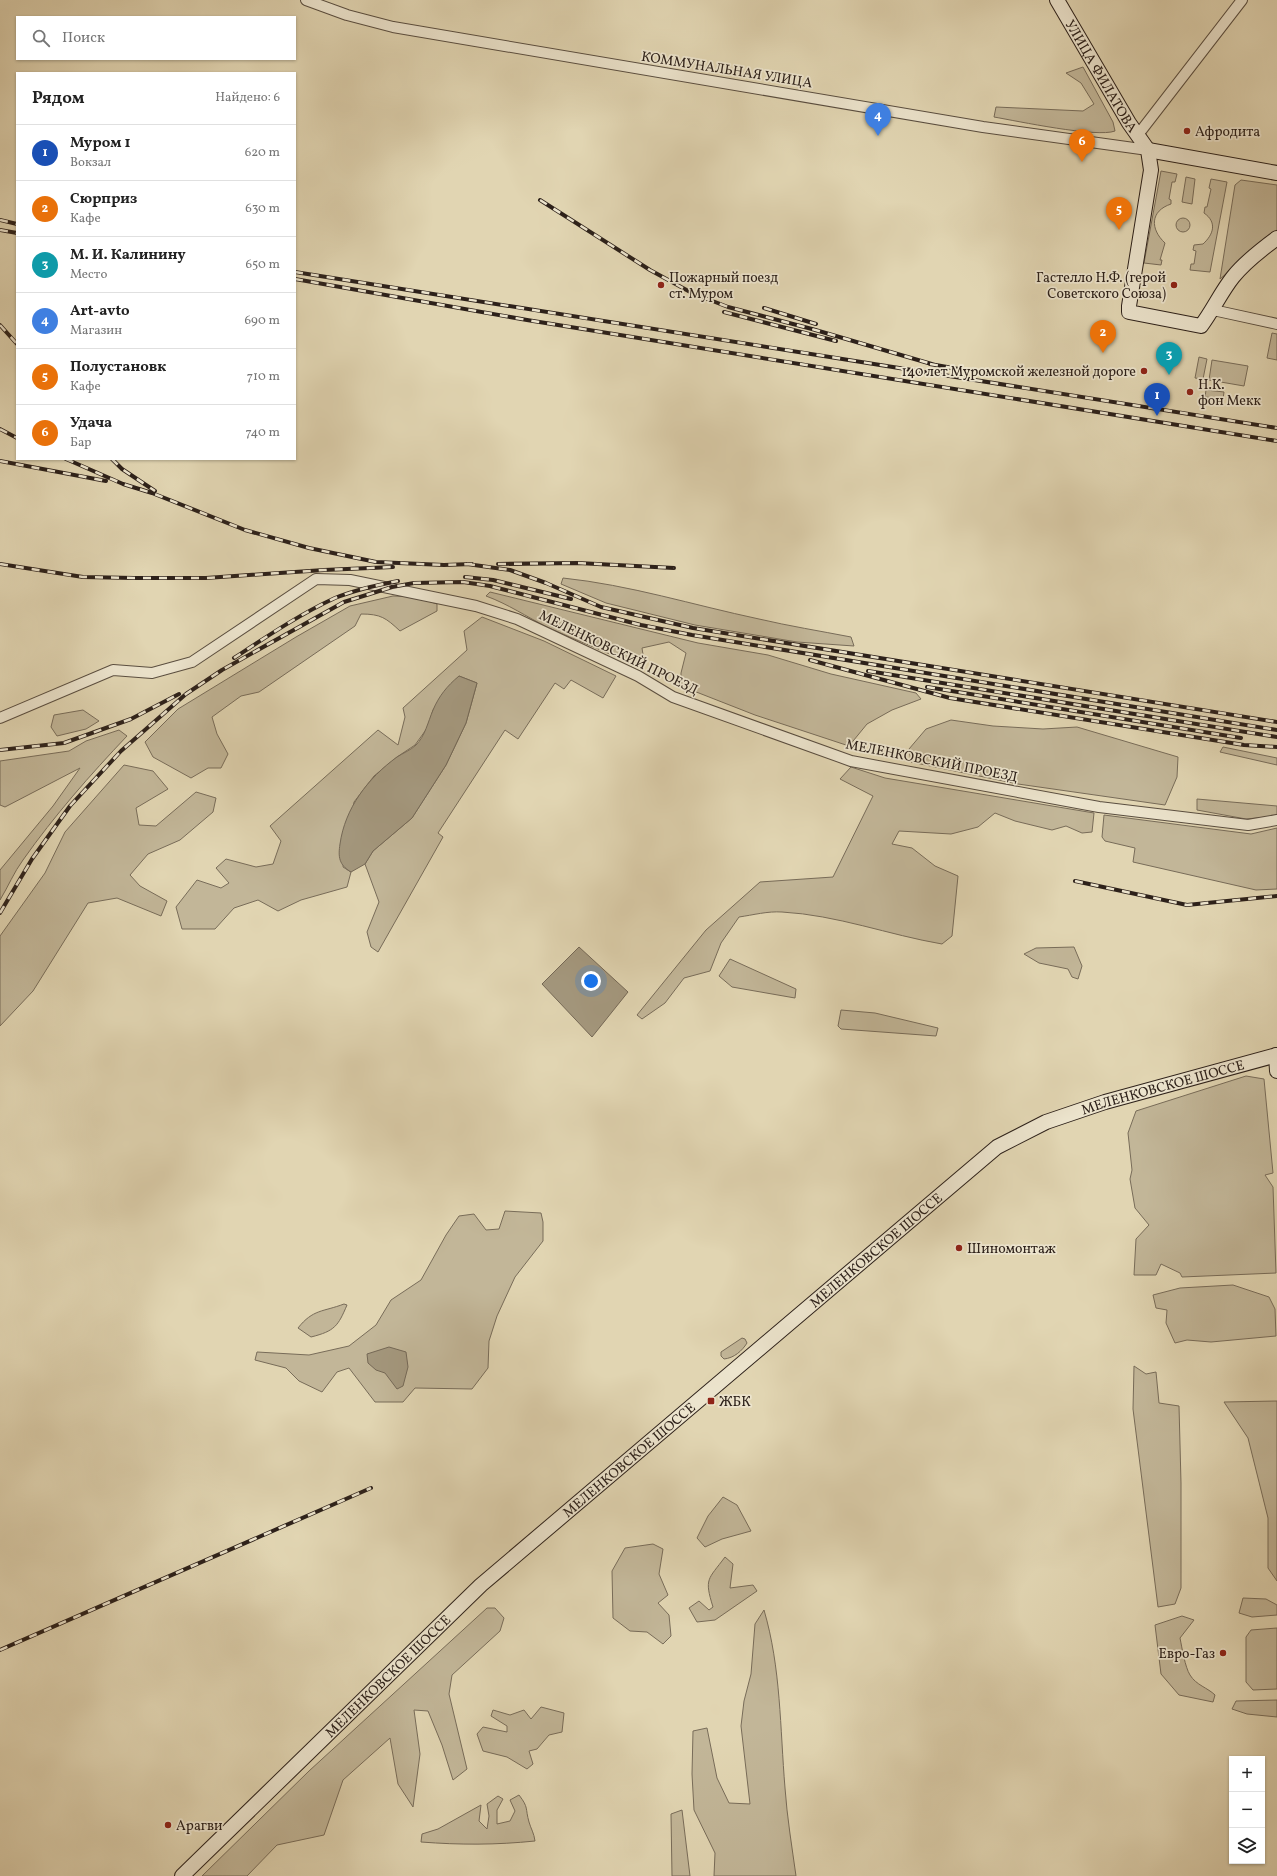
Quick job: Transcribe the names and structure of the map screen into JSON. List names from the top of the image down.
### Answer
{
  "streets": {
    "main road": ["УЛИЦА ФИЛАТОВА", "МЕЛЕНКОВСКОЕ ШОССЕ"],
    "street": ["КОММУНАЛЬНАЯ УЛИЦА", "МЕЛЕНКОВСКИЙ ПРОЕЗД"]
  },
  "crossings": [
    ["КОММУНАЛЬНАЯ УЛИЦА", "УЛИЦА ФИЛАТОВА"]
  ],
  "places": {
    "other": [
      "Афродита",
      "Пожарный поезд ст. Муром",
      "Гастелло Н.Ф. (герой Советского Союза)",
      "140 лет Муромской железной дороге",
      "Н.К. фон Мекк",
      "Шиномонтаж",
      "Евро-Газ",
      "Арагви"
    ],
    "transit": ["ЖБК"]
  },
  "page": {
    "search": "Поиск",
    "heading": ["Рядом", "Найдено: 6"],
    "pins": [
      "4",
      "6",
      "5",
      "2",
      "3",
      "1"
    ],
    "list": [
      {
        "mark": "1",
        "name": "Муром 1",
        "note": "Вокзал",
        "value": "620 m"
      },
      {
        "mark": "2",
        "name": "Сюрприз",
        "note": "Кафе",
        "value": "630 m"
      },
      {
        "mark": "3",
        "name": "М. И. Калинину",
        "note": "Место",
        "value": "650 m"
      },
      {
        "mark": "4",
        "name": "Art-avto",
        "note": "Магазин",
        "value": "690 m"
      },
      {
        "mark": "5",
        "name": "Полустановк",
        "note": "Кафе",
        "value": "710 m"
      },
      {
        "mark": "6",
        "name": "Удача",
        "note": "Бар",
        "value": "740 m"
      }
    ],
    "map_buttons": ["+", "−"]
  }
}
